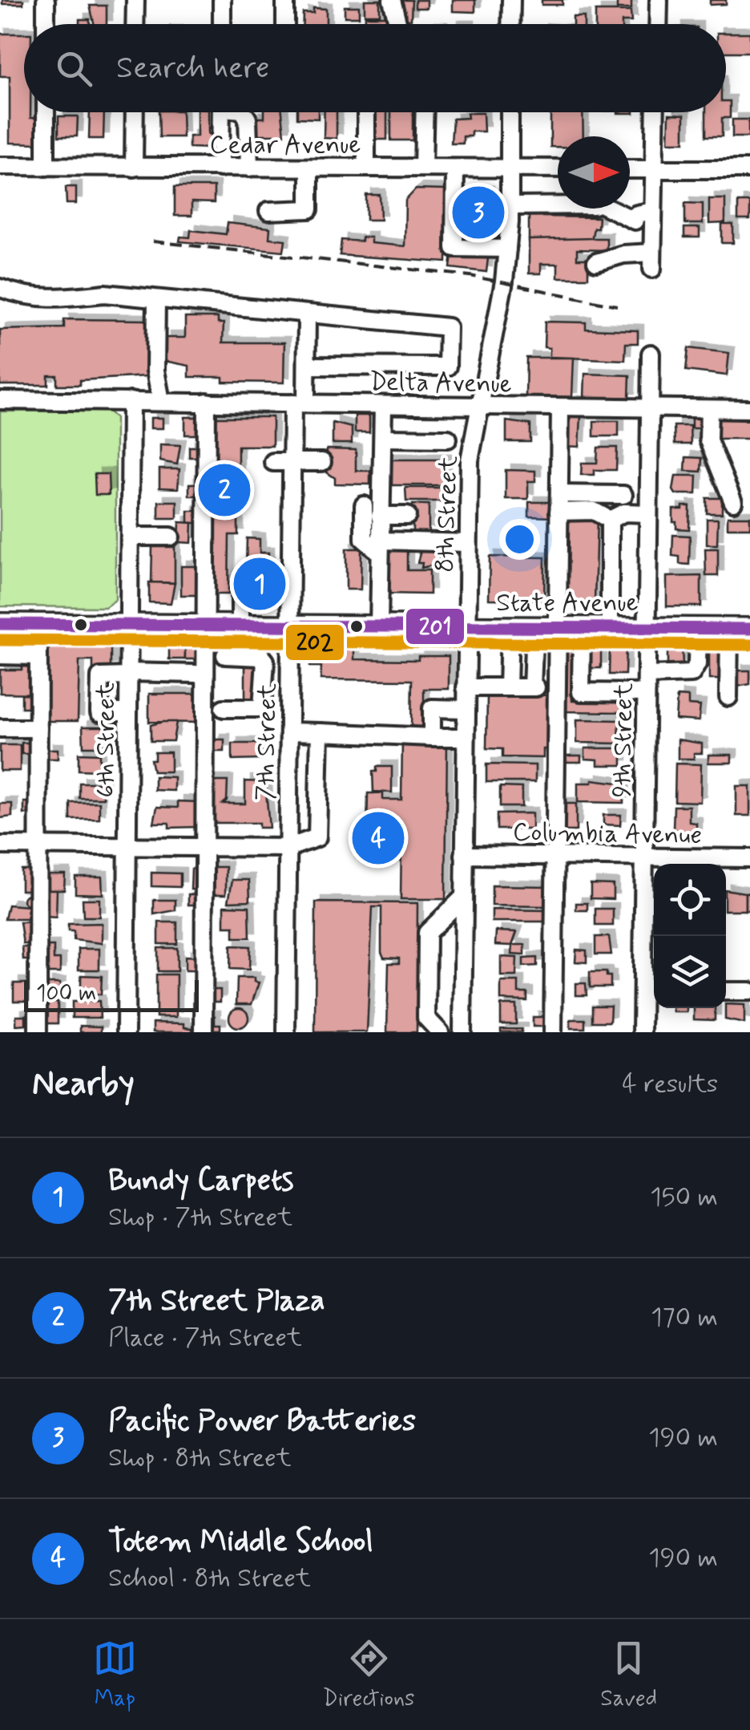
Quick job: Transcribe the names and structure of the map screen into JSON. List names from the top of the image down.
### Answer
{
  "streets": {
    "main road": ["State Avenue"],
    "street": [
      "Cedar Avenue",
      "Delta Avenue",
      "8th Street",
      "6th Street",
      "9th Street",
      "7th Street",
      "Columbia Avenue"
    ]
  },
  "crossings": [
    ["Cedar Avenue", "8th Street"],
    ["Delta Avenue", "8th Street"],
    ["Delta Avenue", "6th Street"],
    ["Delta Avenue", "9th Street"],
    ["Delta Avenue", "7th Street"],
    ["8th Street", "State Avenue"],
    ["8th Street", "Columbia Avenue"],
    ["State Avenue", "6th Street"],
    ["State Avenue", "9th Street"],
    ["State Avenue", "7th Street"],
    ["9th Street", "Columbia Avenue"]
  ],
  "lines": ["transit line 201", "transit line 202"],
  "scale_bar": "100 m",
  "north": "right",
  "page": {
    "search": "Search here",
    "pins": [
      "3",
      "2",
      "1",
      "4"
    ],
    "scale": "100 m",
    "heading": ["Nearby", "4 results"],
    "list": [
      {
        "mark": "1",
        "name": "Bundy Carpets",
        "note": "Shop · 7th Street",
        "value": "150 m"
      },
      {
        "mark": "2",
        "name": "7th Street Plaza",
        "note": "Place · 7th Street",
        "value": "170 m"
      },
      {
        "mark": "3",
        "name": "Pacific Power Batteries",
        "note": "Shop · 8th Street",
        "value": "190 m"
      },
      {
        "mark": "4",
        "name": "Totem Middle School",
        "note": "School · 8th Street",
        "value": "190 m"
      }
    ],
    "nav": ["Map", "Directions", "Saved"]
  }
}
